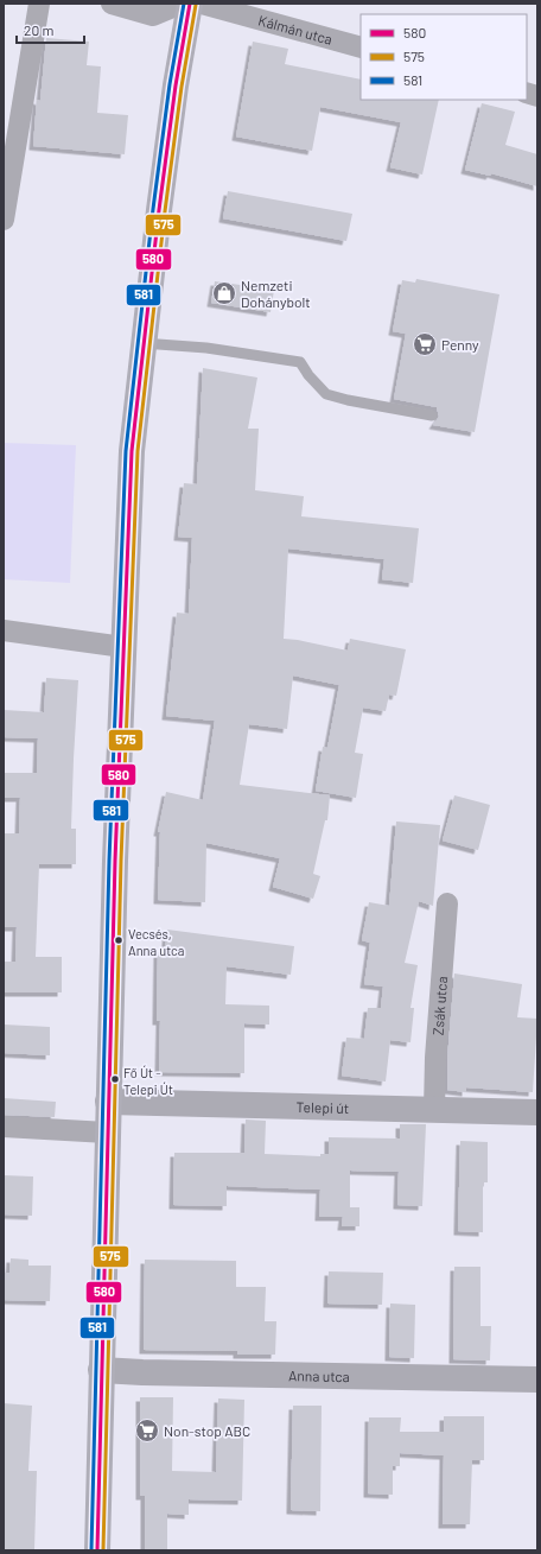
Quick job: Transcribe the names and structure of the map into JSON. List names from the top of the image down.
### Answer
{
  "streets": {
    "main road": ["Telepi út", "Anna utca"],
    "street": ["Kálmán utca", "Zsák utca"]
  },
  "crossings": [
    ["Zsák utca", "Telepi út"]
  ],
  "places": {
    "shop": ["Nemzeti Dohánybolt"],
    "supermarket": ["Penny", "Non-stop ABC"],
    "other": ["Vecsés, Anna utca", "Fő Út - Telepi Út"]
  },
  "lines": ["transit line 580", "transit line 581", "transit line 575"],
  "legend": ["580", "575", "581"],
  "scale_bar": "20 m"
}
